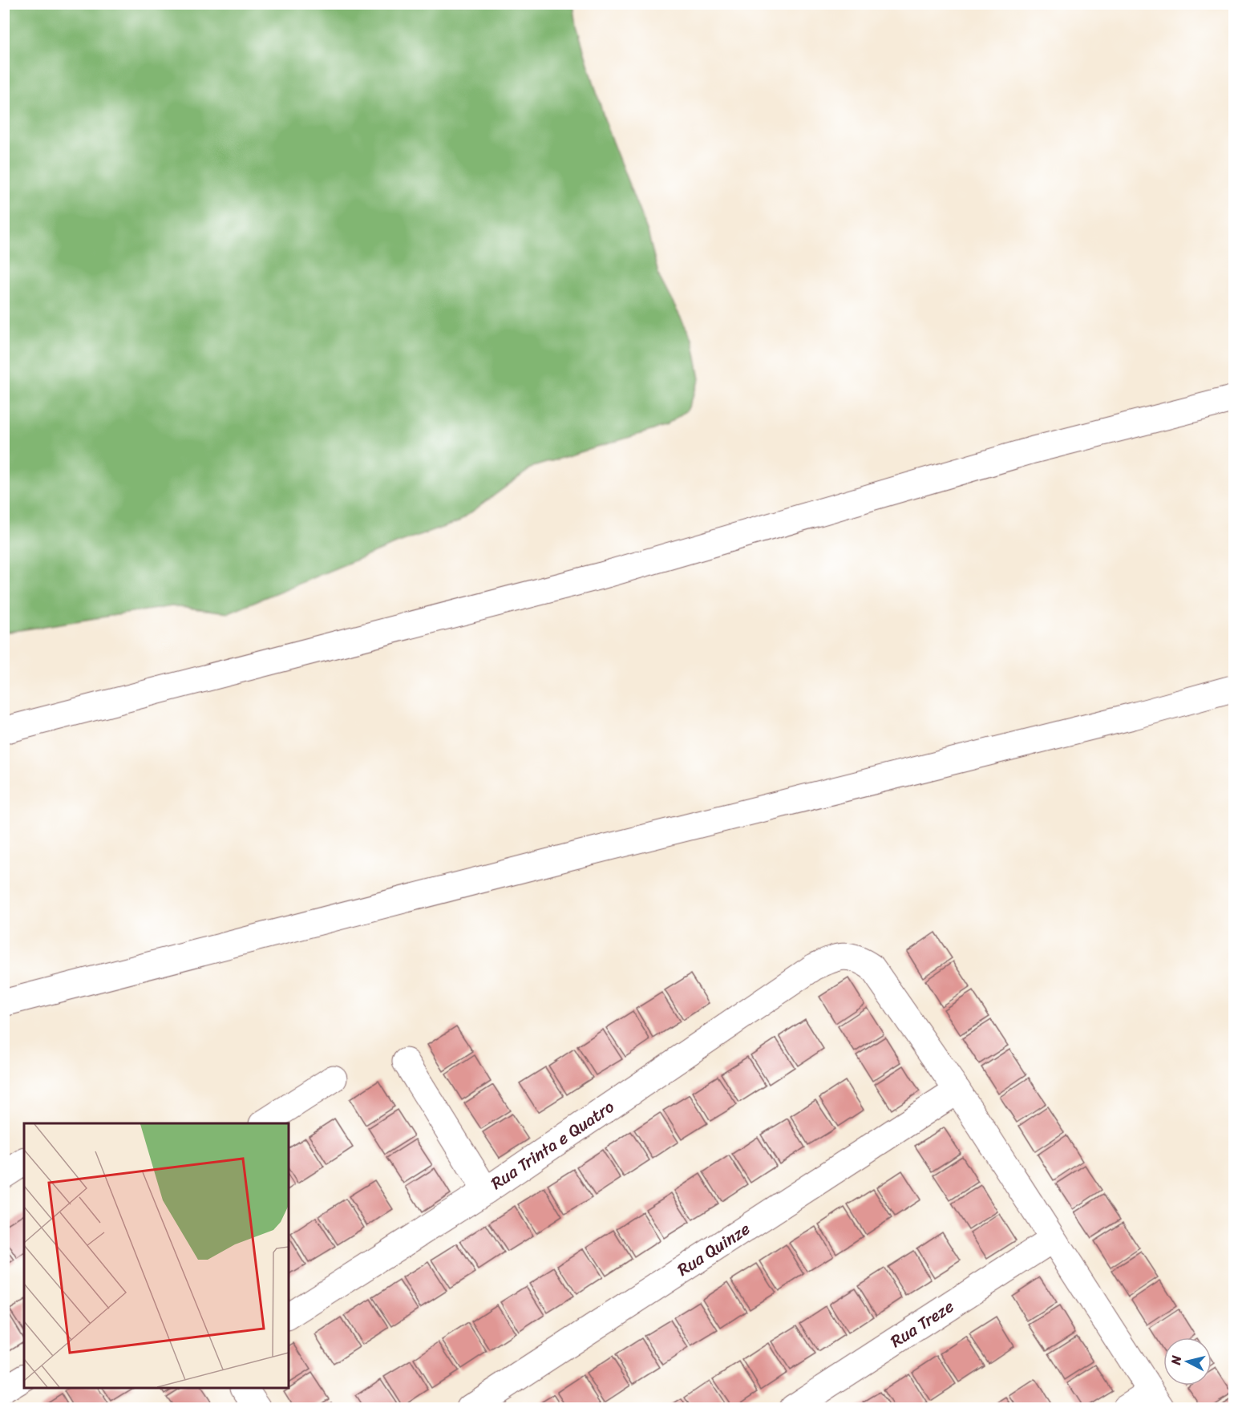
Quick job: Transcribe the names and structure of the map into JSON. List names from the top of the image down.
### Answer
{
  "streets": {
    "street": ["Rua Trinta e Quatro", "Rua Quinze", "Rua Treze"]
  },
  "crossings": [
    ["Rua Trinta e Quatro", "Rua Quinze"],
    ["Rua Trinta e Quatro", "Rua Treze"]
  ],
  "north": "left"
}
